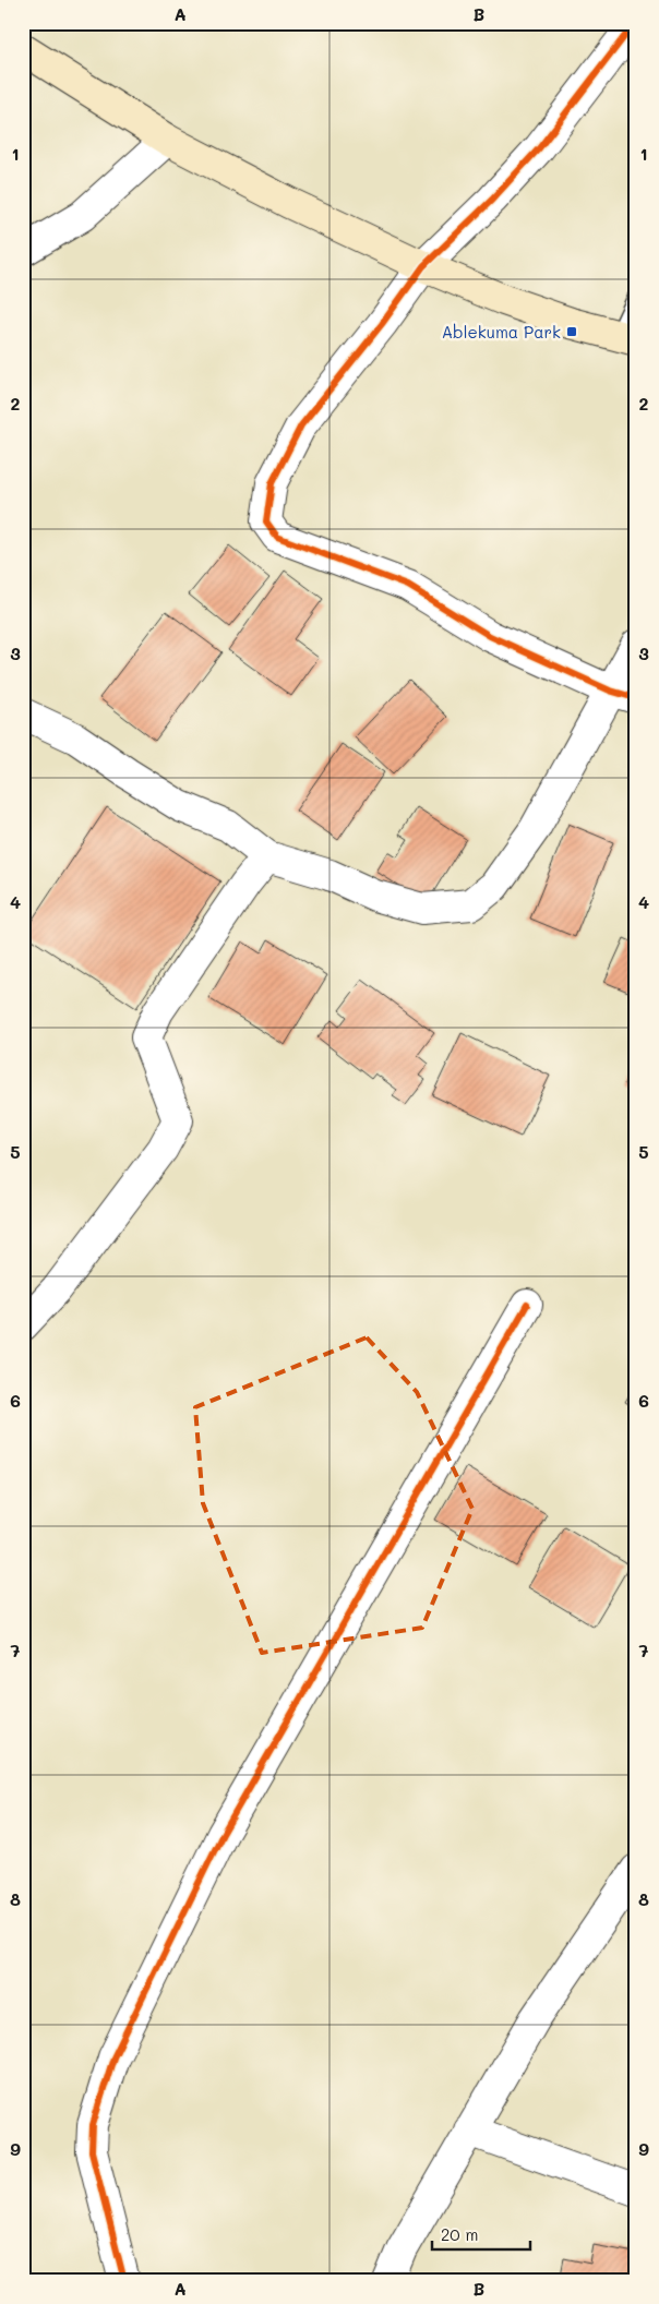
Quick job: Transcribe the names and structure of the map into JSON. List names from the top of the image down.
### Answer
{
  "places": {
    "transit": ["Ablekuma Park"]
  },
  "scale_bar": "20 m",
  "grid": {
    "columns": ["A", "B"],
    "rows": [
      "1",
      "2",
      "3",
      "4",
      "5",
      "6",
      "7",
      "8",
      "9"
    ]
  }
}
